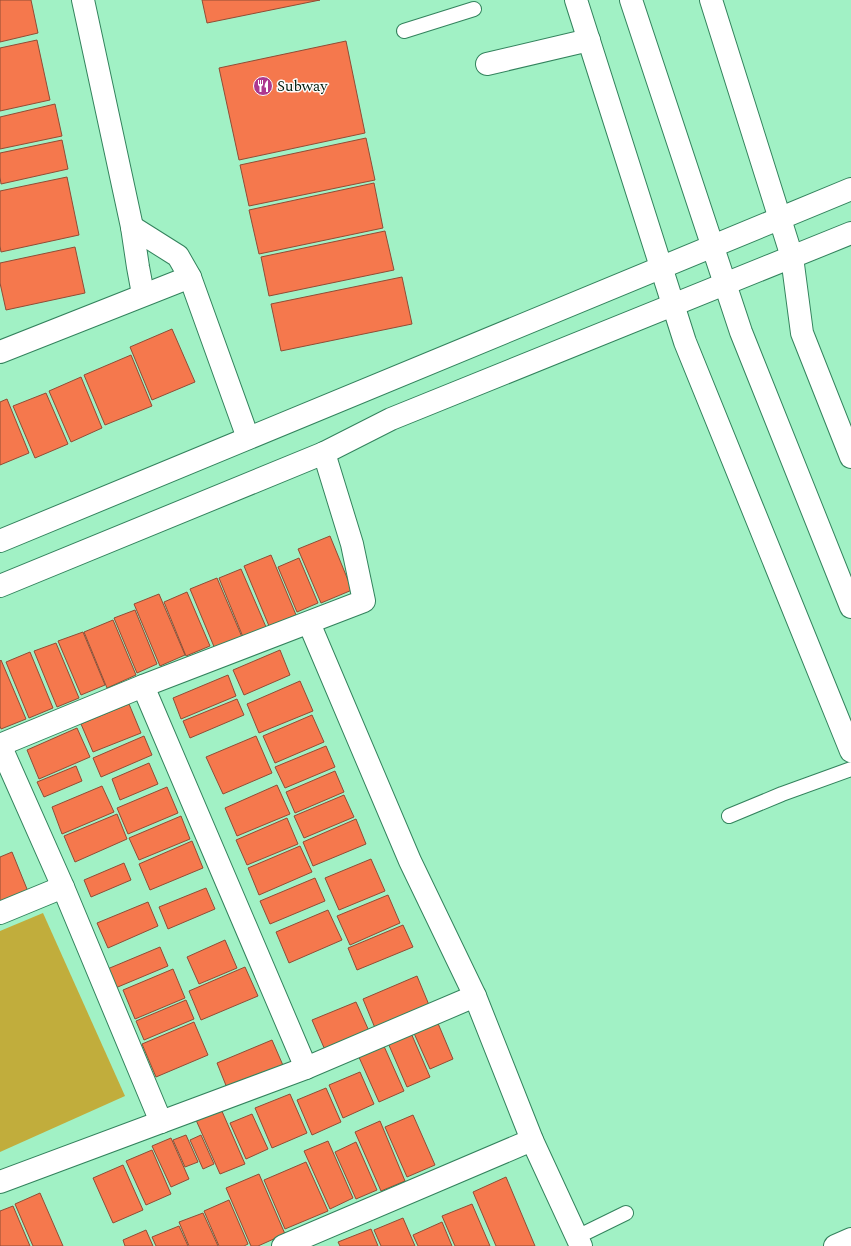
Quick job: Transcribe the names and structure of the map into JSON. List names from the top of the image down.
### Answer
{
  "places": {
    "restaurant": ["Subway"]
  }
}
